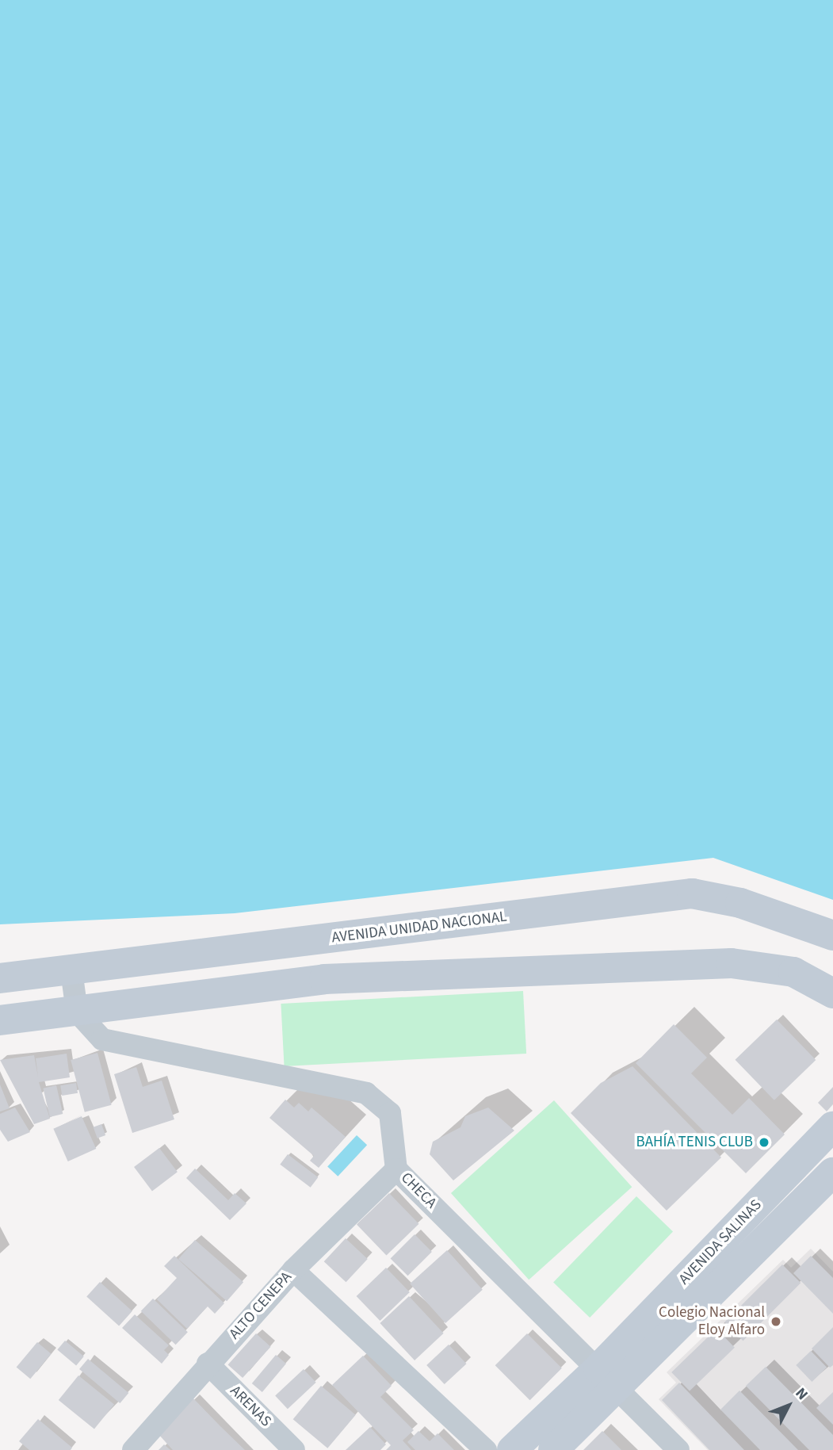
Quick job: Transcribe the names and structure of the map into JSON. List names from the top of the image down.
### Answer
{
  "streets": {
    "main road": ["AVENIDA UNIDAD NACIONAL", "AVENIDA SALINAS"],
    "street": ["CHECA", "ALTO CENEPA", "ARENAS"]
  },
  "crossings": [
    ["CHECA", "AVENIDA SALINAS"],
    ["CHECA", "ALTO CENEPA"],
    ["ALTO CENEPA", "ARENAS"]
  ],
  "places": ["BAHÍA TENIS CLUB", "Colegio Nacional Eloy Alfaro"],
  "north": "top right"
}
